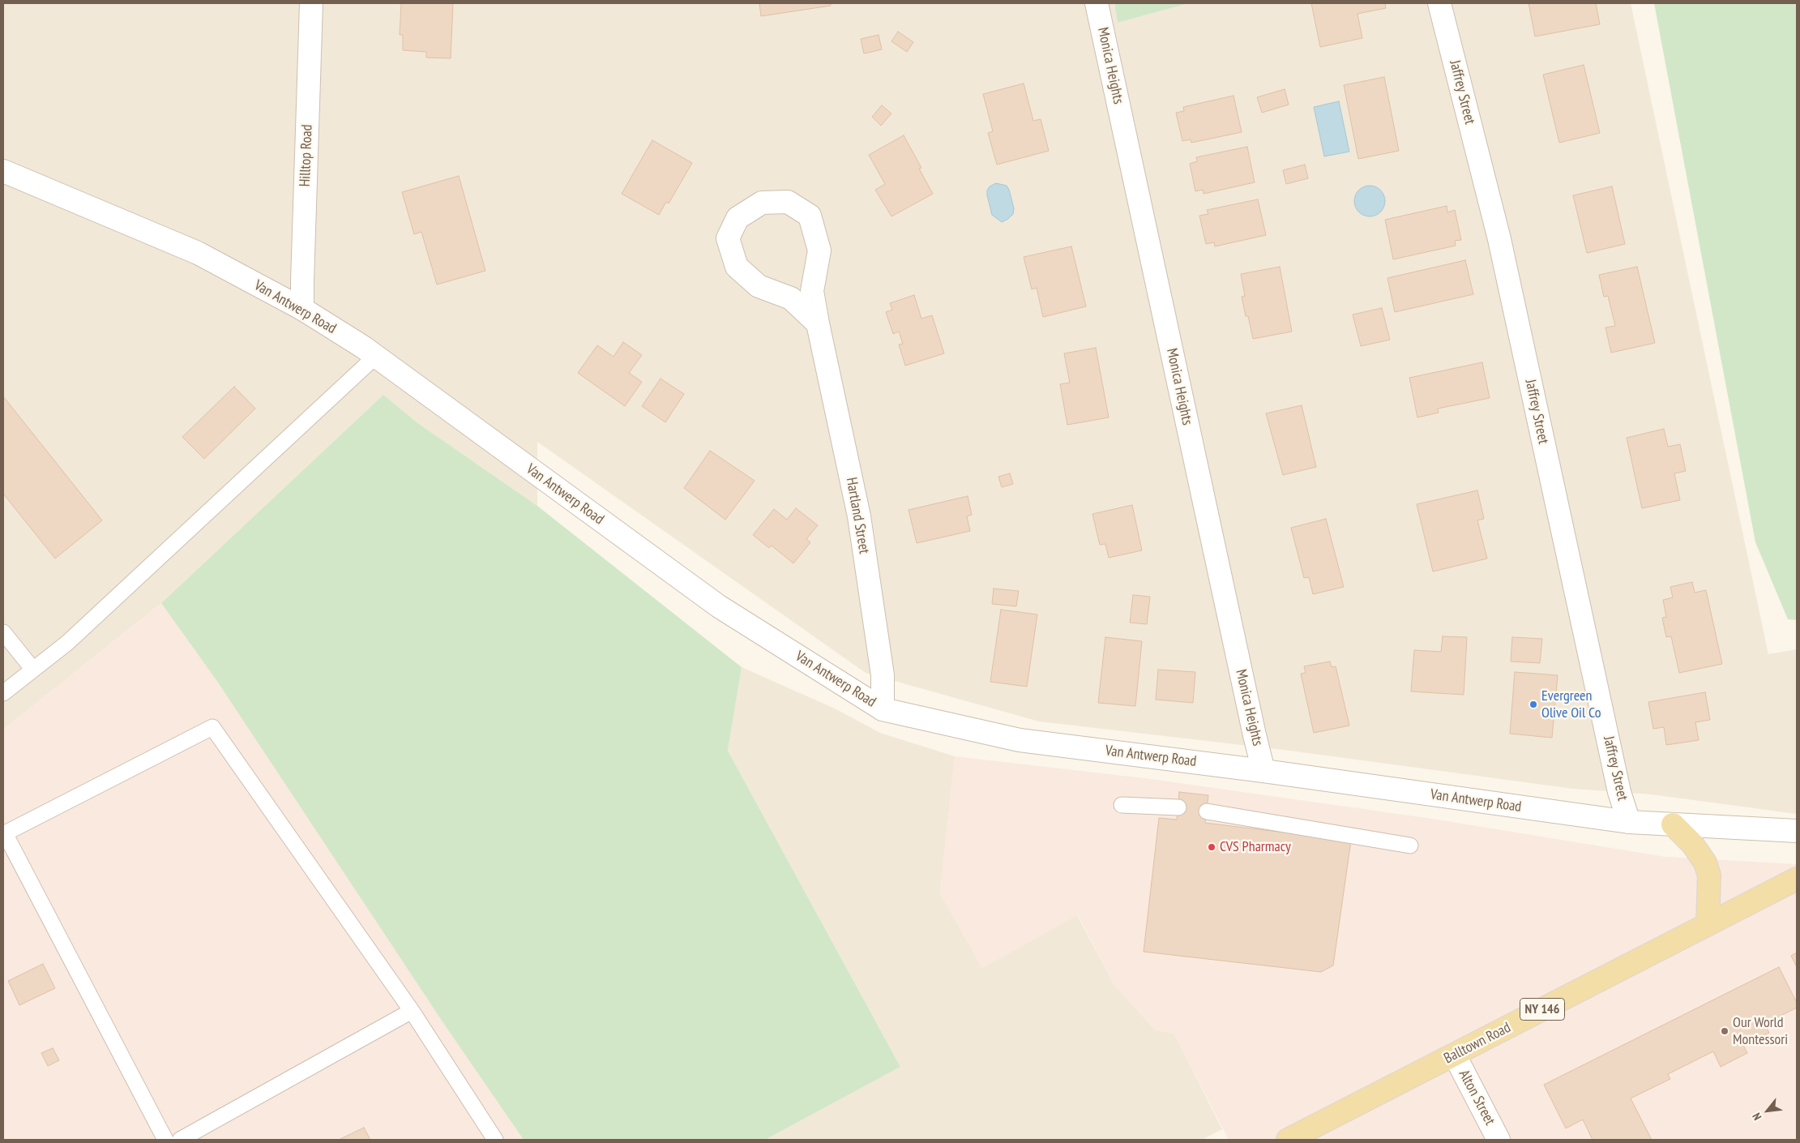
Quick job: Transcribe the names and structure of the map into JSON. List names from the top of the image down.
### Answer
{
  "streets": {
    "main road": ["NY 146", "Balltown Road"],
    "street": [
      "Monica Heights",
      "Jaffrey Street",
      "Hilltop Road",
      "Van Antwerp Road",
      "Hartland Street",
      "Alton Street"
    ]
  },
  "crossings": [
    ["Monica Heights", "Van Antwerp Road"],
    ["Jaffrey Street", "Van Antwerp Road"],
    ["Hilltop Road", "Van Antwerp Road"],
    ["Van Antwerp Road", "Hartland Street"],
    ["Balltown Road", "Alton Street"]
  ],
  "places": ["Evergreen Olive Oil Co", "CVS Pharmacy", "Our World Montessori"],
  "north": "bottom left"
}
